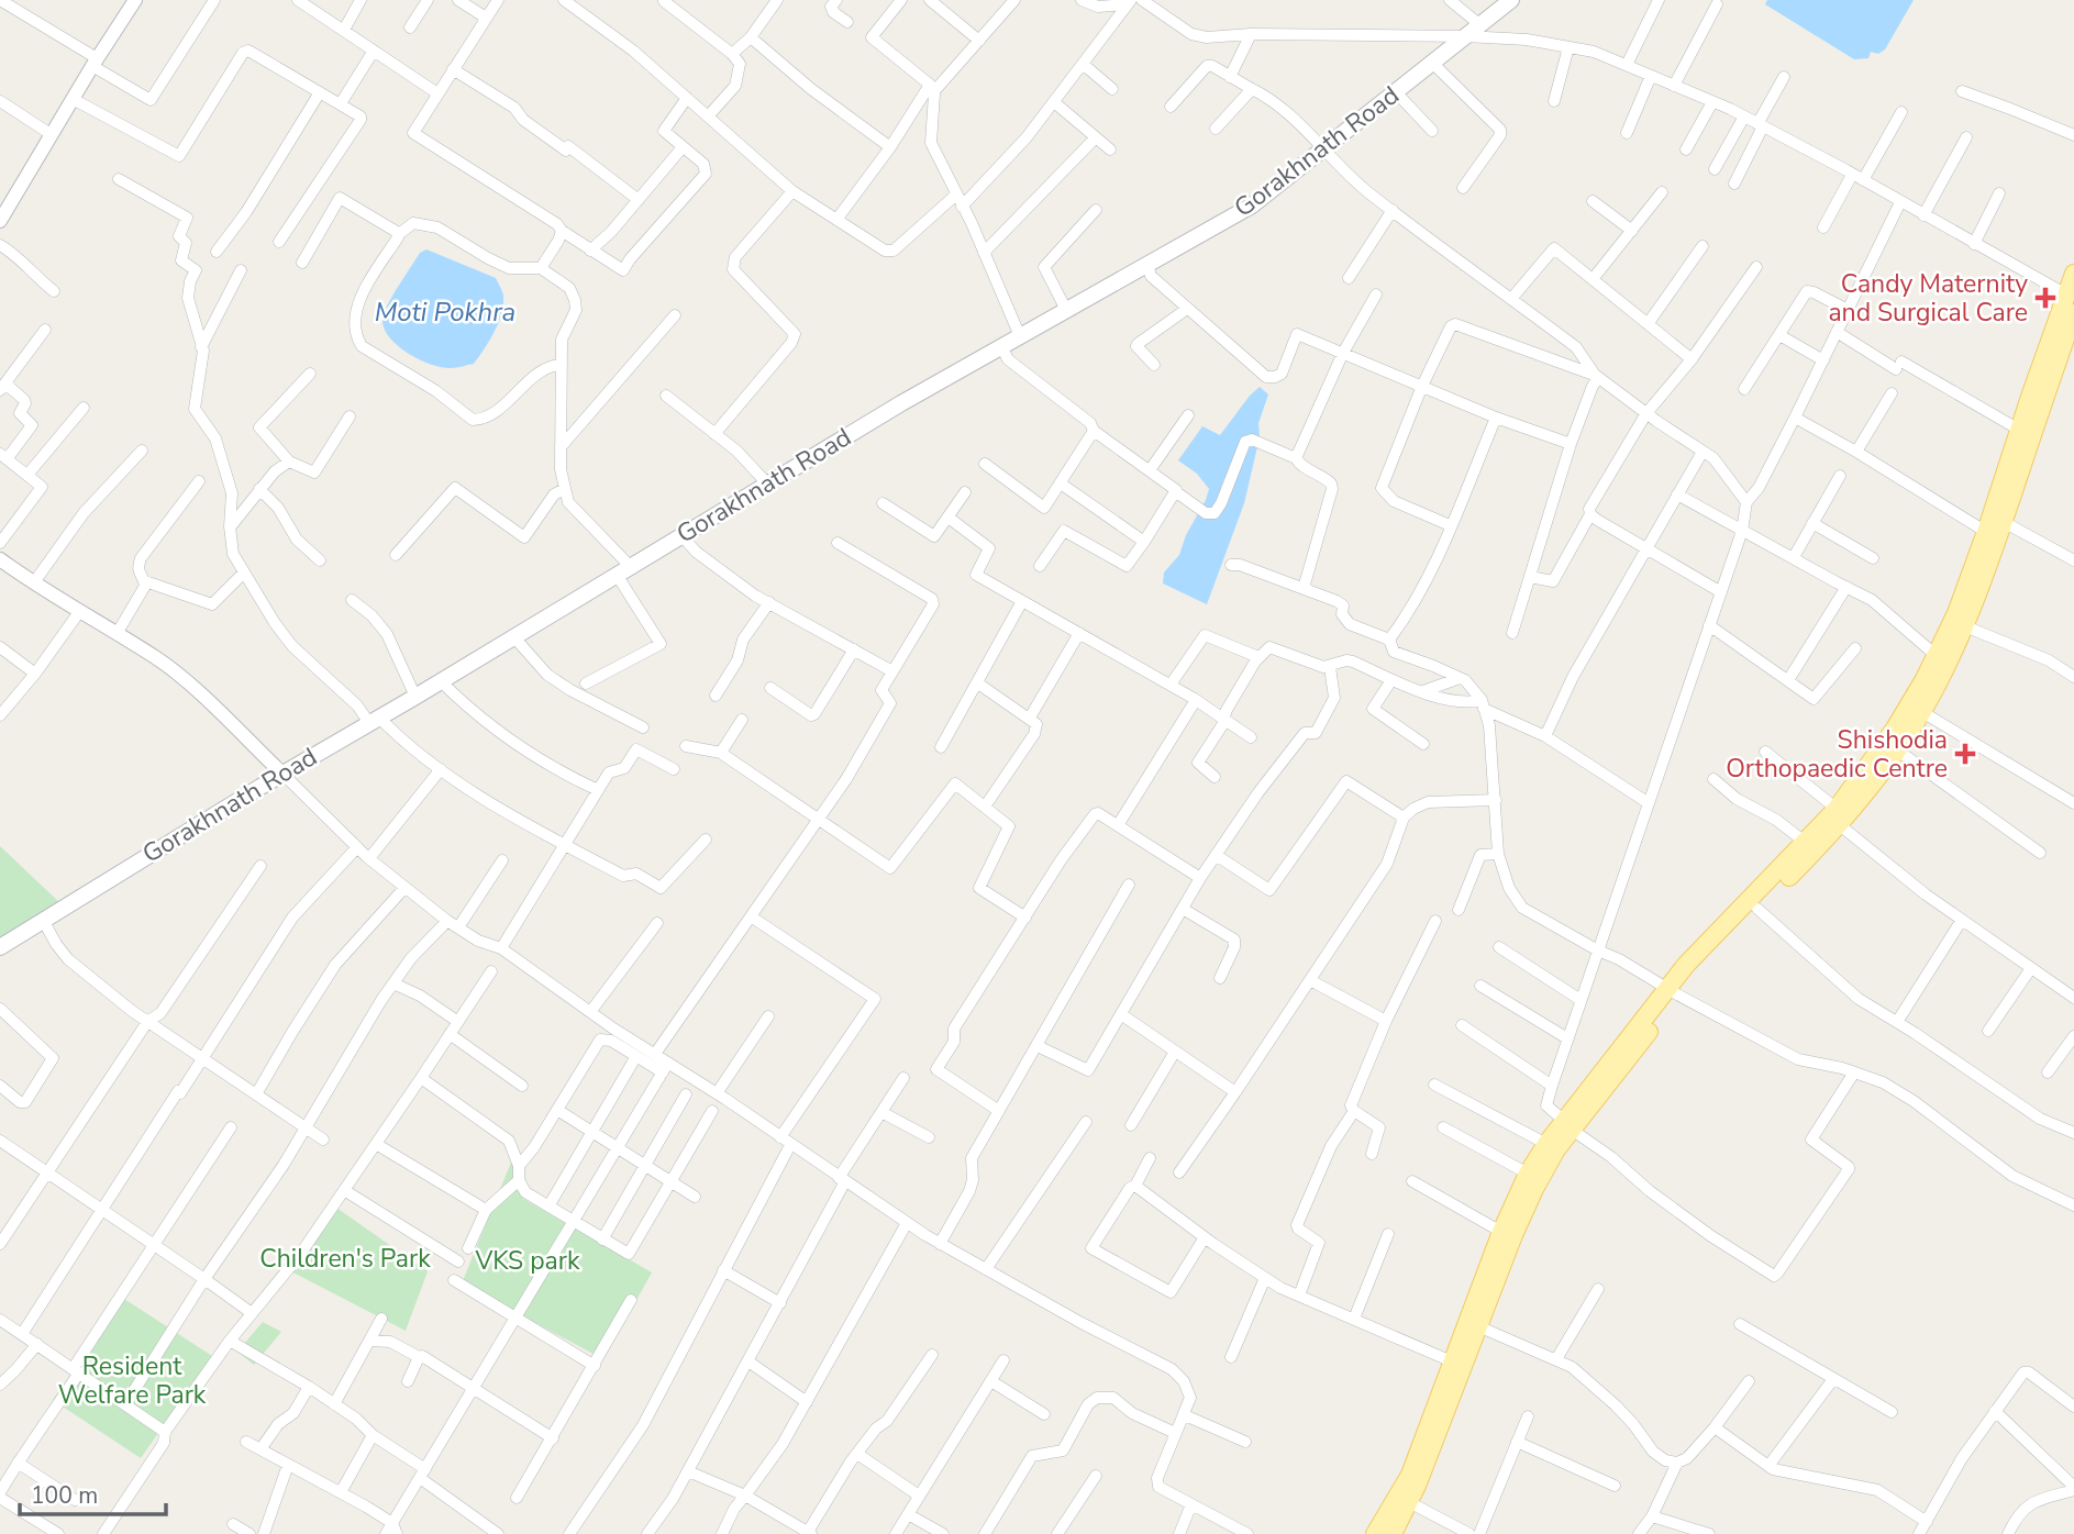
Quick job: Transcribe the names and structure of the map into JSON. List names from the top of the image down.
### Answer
{
  "streets": {
    "main road": ["Gorakhnath Road"]
  },
  "water": ["Moti Pokhra"],
  "parks": ["Children's Park", "VKS park", "Resident Welfare Park"],
  "places": {
    "health": ["Candy Maternity and Surgical Care", "Shishodia Orthopaedic Centre"]
  },
  "scale_bar": "100 m"
}
